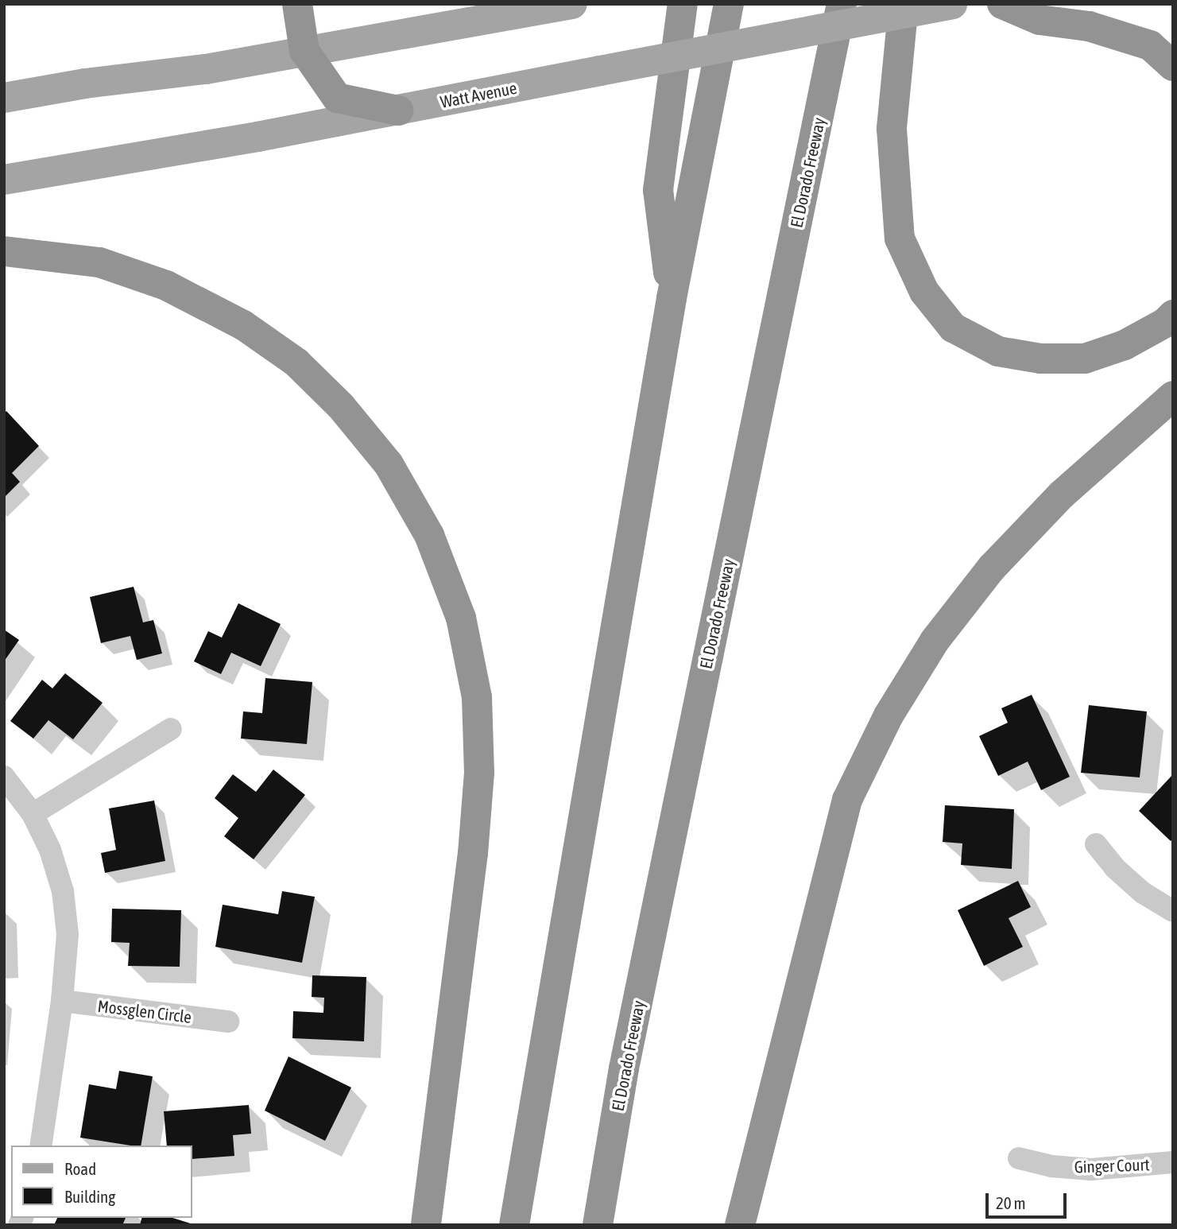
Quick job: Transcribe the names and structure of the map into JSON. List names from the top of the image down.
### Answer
{
  "streets": {
    "highway": ["El Dorado Freeway"],
    "main road": ["Watt Avenue"],
    "street": ["Mossglen Circle", "Ginger Court"]
  },
  "legend": ["Road", "Building"],
  "scale_bar": "20 m"
}
